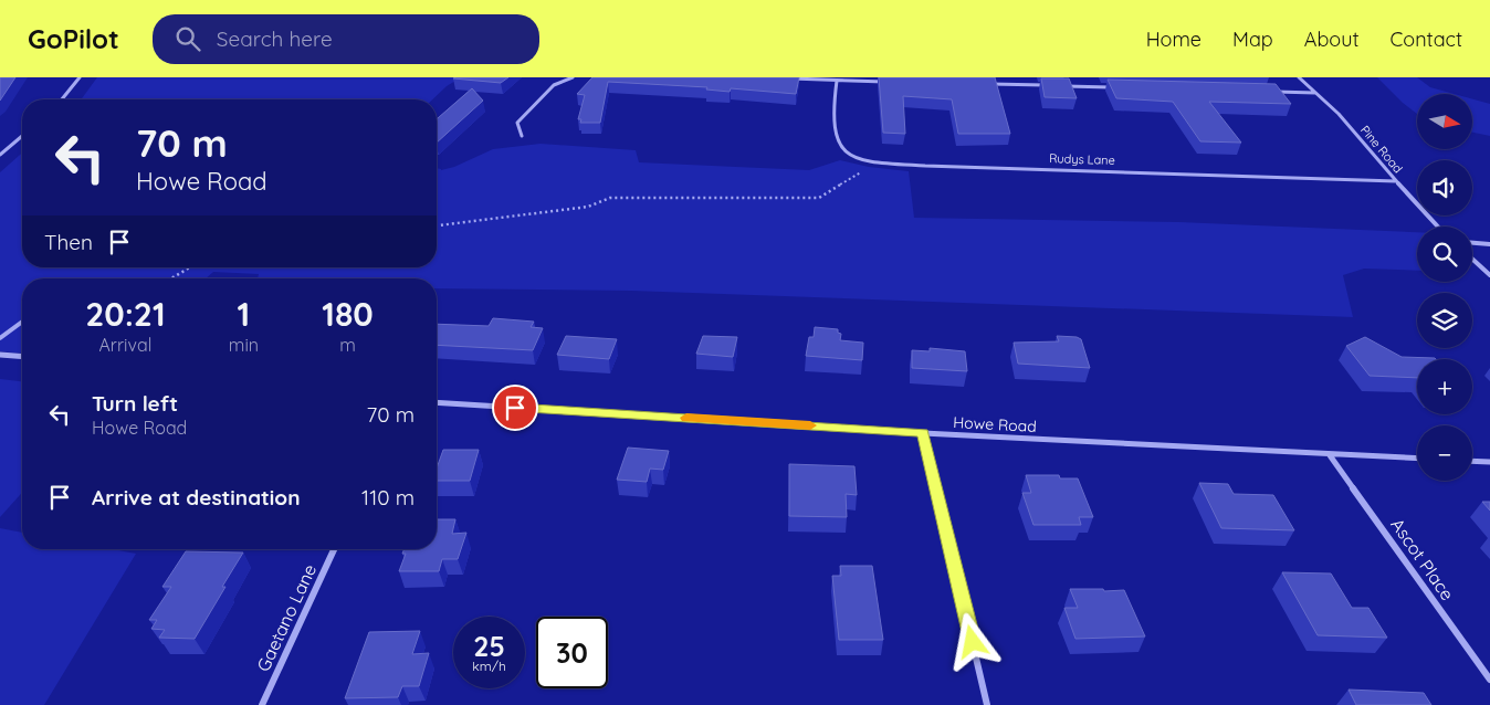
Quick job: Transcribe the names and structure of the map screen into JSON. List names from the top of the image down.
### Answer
{
  "streets": {
    "street": [
      "Pine Road",
      "Rudys Lane",
      "Howe Road",
      "Ascot Place",
      "Gaetano Lane"
    ]
  },
  "crossings": [
    ["Pine Road", "Rudys Lane"],
    ["Howe Road", "Ascot Place"]
  ],
  "north": "right",
  "page": {
    "header": "GoPilot",
    "search": "Search here",
    "nav": [
      "Home",
      "Map",
      "About",
      "Contact"
    ],
    "map_buttons": ["+", "−"],
    "turn": ["70 m", "Howe Road"],
    "then": "Then",
    "eta": [
      "20:21",
      "Arrival",
      "1",
      "min",
      "180",
      "m"
    ],
    "list": [
      {
        "name": "Turn left",
        "note": "Howe Road",
        "value": "70 m"
      },
      {
        "name": "Arrive at destination",
        "value": "110 m"
      }
    ],
    "speed": "25 km/h",
    "limit": "30"
  }
}
